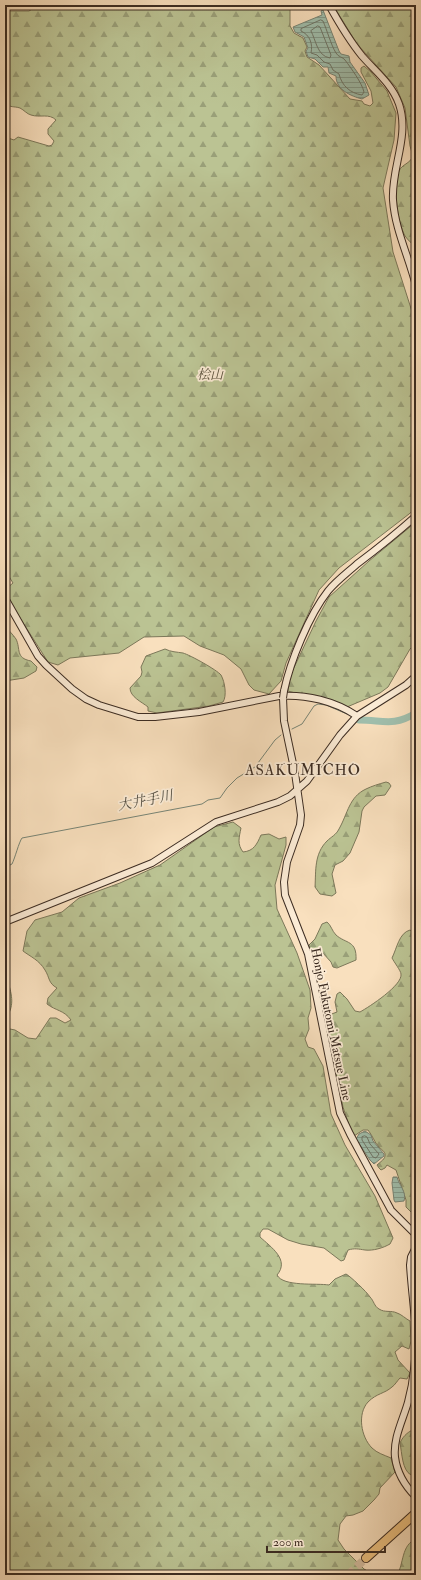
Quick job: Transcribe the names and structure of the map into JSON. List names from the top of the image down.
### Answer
{
  "streets": {
    "street": ["Honjo Fukutomi Matsue Line"]
  },
  "districts": ["ASAKUMICHO"],
  "water": ["大井手川"],
  "parks": ["桧山"],
  "scale_bar": "200 m"
}
